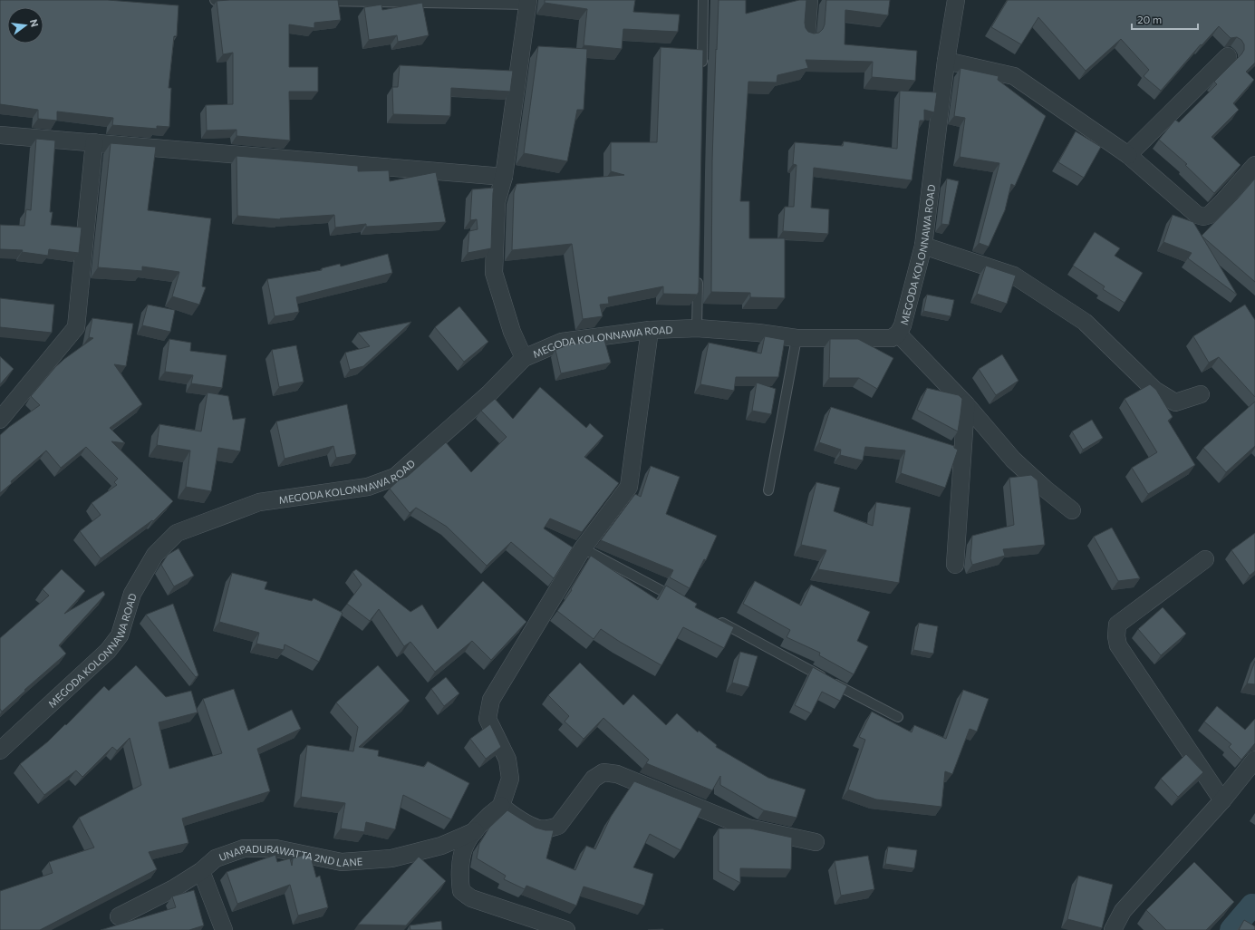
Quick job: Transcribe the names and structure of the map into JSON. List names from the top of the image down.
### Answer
{
  "streets": {
    "street": ["MEGODA KOLONNAWA ROAD", "UNAPADURAWATTA 2ND LANE"]
  },
  "scale_bar": "20 m",
  "north": "right"
}
